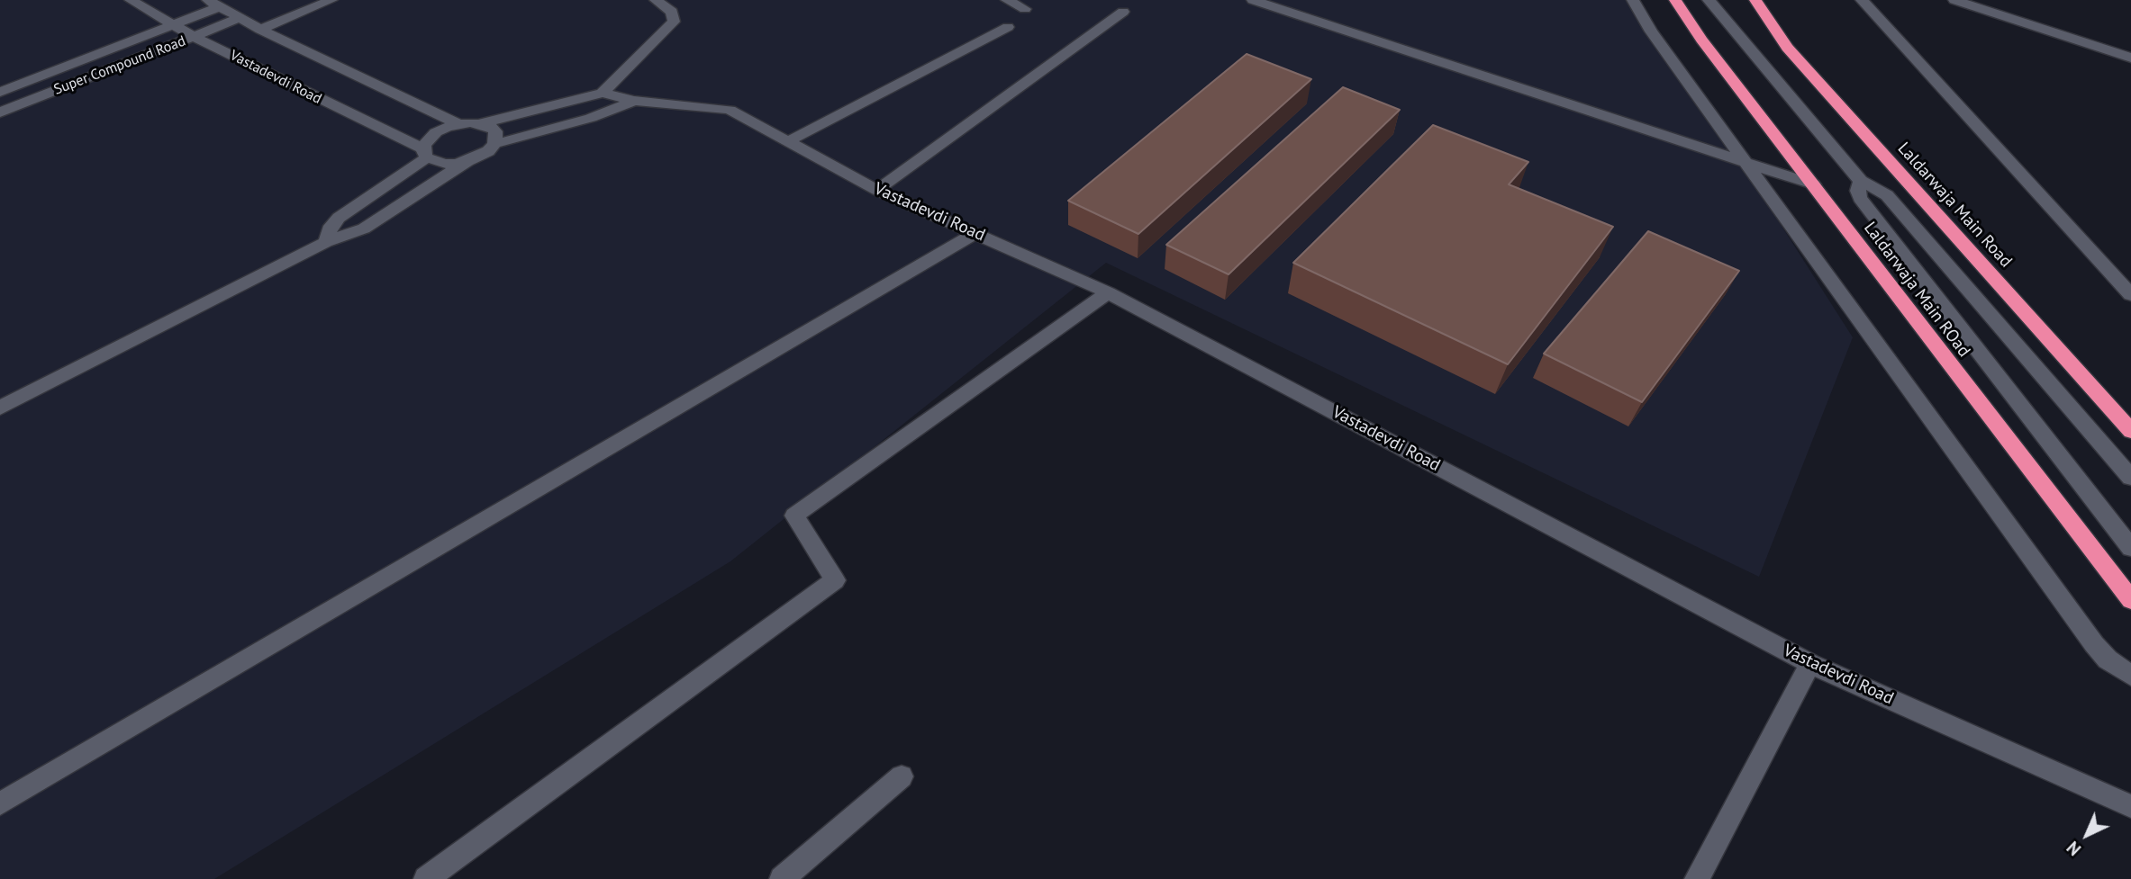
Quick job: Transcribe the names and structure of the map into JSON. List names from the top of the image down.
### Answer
{
  "streets": {
    "highway": ["Laldarwaja Main Road", "Laldarwaja Main ROad"],
    "street": ["Super Compound Road", "Vastadevdi Road"]
  },
  "crossings": [
    ["Super Compound Road", "Vastadevdi Road"]
  ],
  "north": "bottom left"
}
